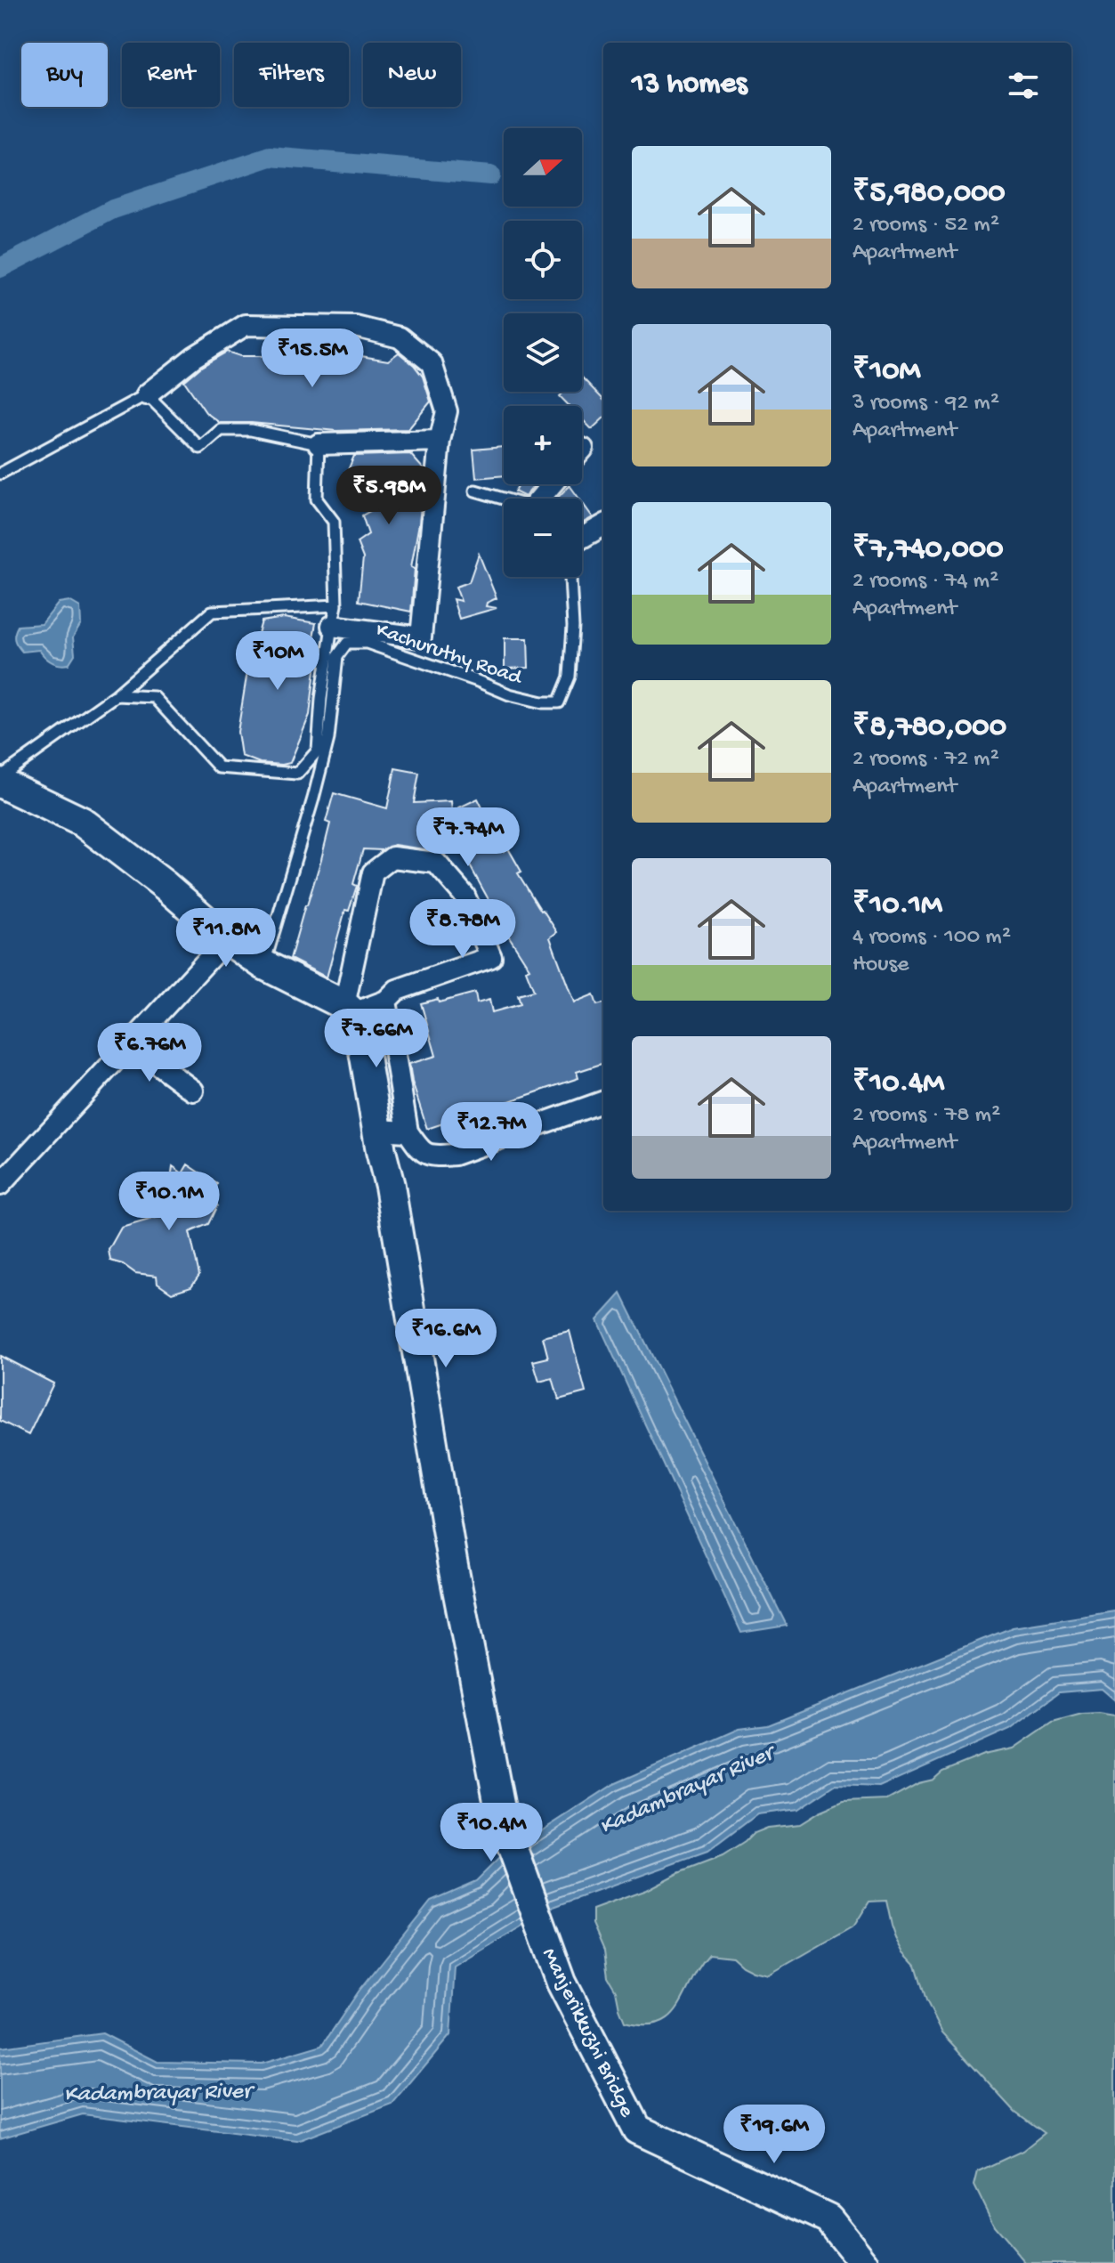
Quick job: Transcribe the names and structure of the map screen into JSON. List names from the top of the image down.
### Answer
{
  "streets": {
    "main road": ["Manjerikkuzhi Bridge"],
    "lane": ["Kachuruthy Road"]
  },
  "water": ["Kadambrayar River"],
  "north": "right",
  "page": {
    "chip": [
      "Buy",
      "Rent",
      "Filters",
      "New"
    ],
    "heading": "13 homes",
    "map_buttons": ["+", "−"],
    "list": [
      {
        "name": "₹5,980,000",
        "note": "2 rooms · 52 m² · Apartment"
      },
      {
        "name": "₹10M",
        "note": "3 rooms · 92 m² · Apartment"
      },
      {
        "name": "₹7,740,000",
        "note": "2 rooms · 74 m² · Apartment"
      },
      {
        "name": "₹8,780,000",
        "note": "2 rooms · 72 m² · Apartment"
      },
      {
        "name": "₹10.1M",
        "note": "4 rooms · 100 m² · House"
      },
      {
        "name": "₹10.4M",
        "note": "2 rooms · 78 m² · Apartment"
      }
    ],
    "price": [
      "₹15.5M",
      "₹5.98M",
      "₹10M",
      "₹7.74M",
      "₹8.78M",
      "₹11.8M",
      "₹7.66M",
      "₹6.76M",
      "₹12.7M",
      "₹10.1M",
      "₹16.6M",
      "₹10.4M",
      "₹19.6M"
    ]
  }
}
